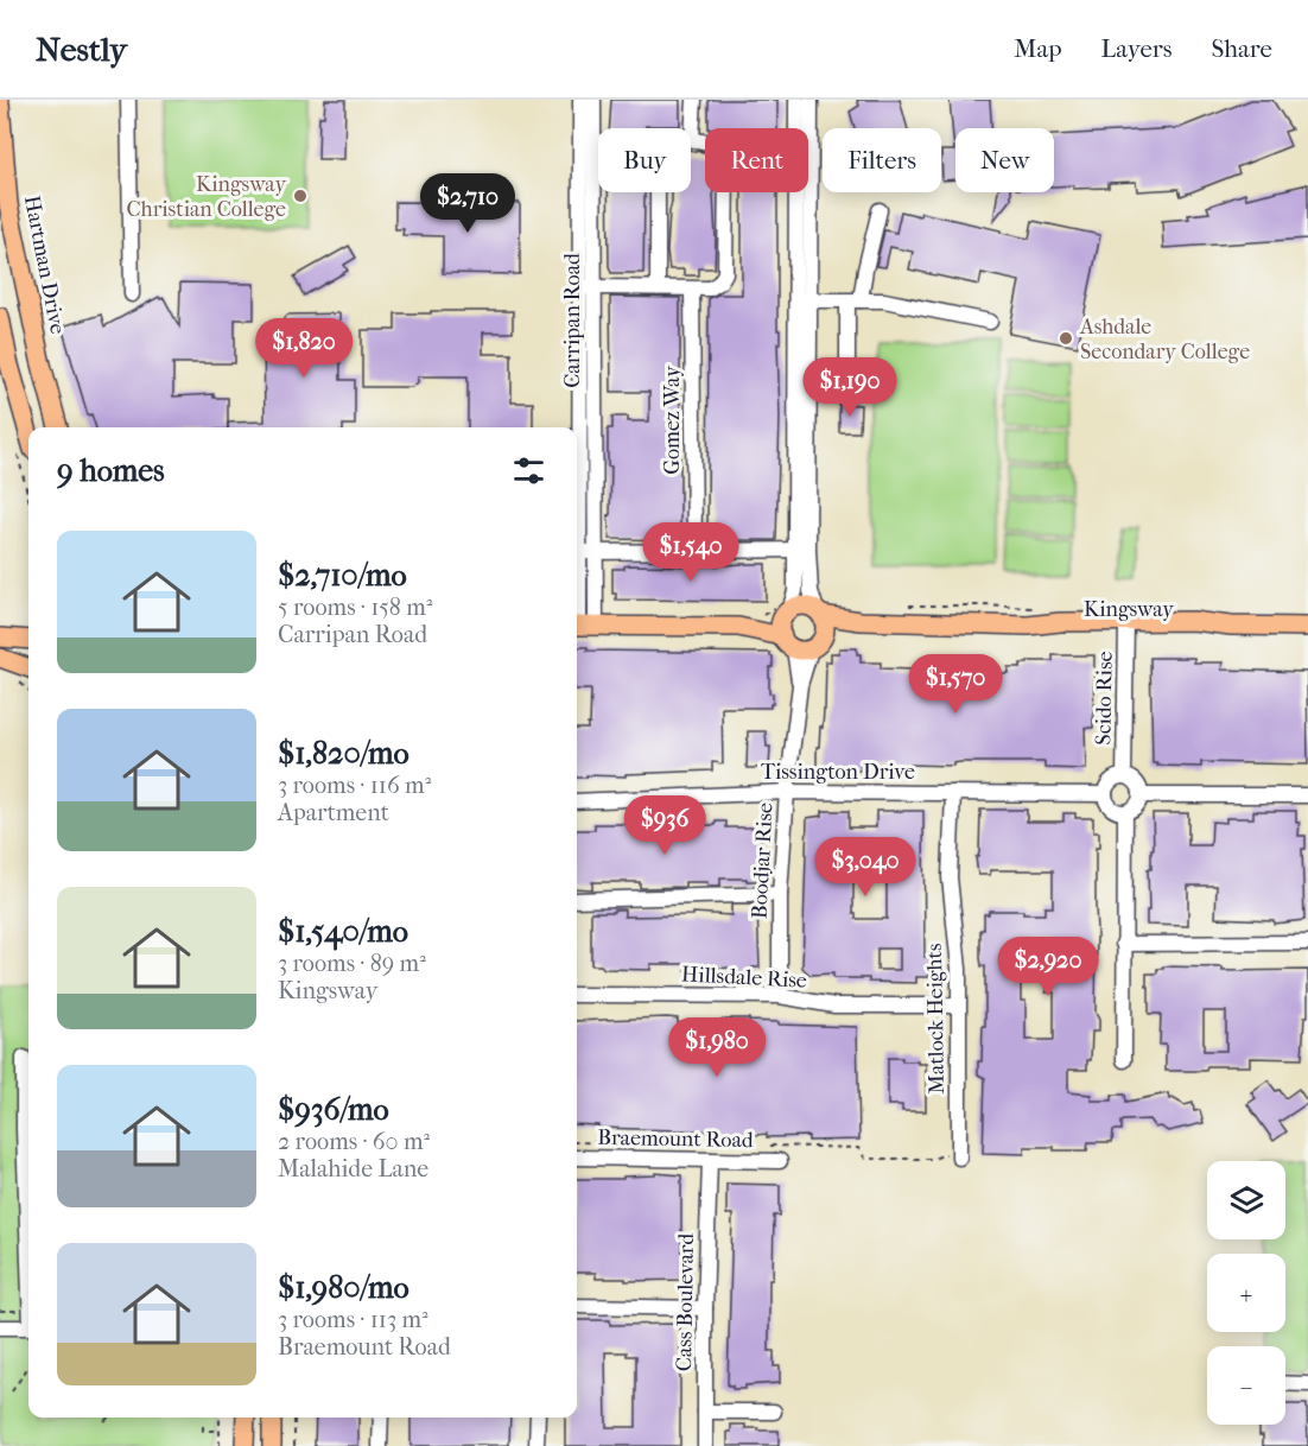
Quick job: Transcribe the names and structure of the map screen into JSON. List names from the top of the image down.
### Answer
{
  "streets": {
    "main road": ["Hartman Drive", "Kingsway"],
    "street": [
      "Carripan Road",
      "Gomez Way",
      "Scido Rise",
      "Tissington Drive",
      "Boodjar Rise",
      "Hillsdale Rise",
      "Matlock Heights",
      "Braemount Road",
      "Cass Boulevard"
    ]
  },
  "crossings": [
    ["Carripan Road", "Kingsway"],
    ["Kingsway", "Scido Rise"],
    ["Kingsway", "Boodjar Rise"],
    ["Scido Rise", "Tissington Drive"],
    ["Tissington Drive", "Boodjar Rise"],
    ["Tissington Drive", "Matlock Heights"],
    ["Boodjar Rise", "Hillsdale Rise"],
    ["Hillsdale Rise", "Matlock Heights"],
    ["Braemount Road", "Cass Boulevard"]
  ],
  "places": ["Kingsway Christian College", "Ashdale Secondary College"],
  "page": {
    "header": "Nestly",
    "nav": ["Map", "Layers", "Share"],
    "chip": [
      "Buy",
      "Rent",
      "Filters",
      "New"
    ],
    "price": [
      "$2,710",
      "$1,820",
      "$1,190",
      "$1,540",
      "$1,570",
      "$936",
      "$3,040",
      "$2,920",
      "$1,980"
    ],
    "heading": "9 homes",
    "list": [
      {
        "name": "$2,710/mo",
        "note": "5 rooms · 158 m² · Carripan Road"
      },
      {
        "name": "$1,820/mo",
        "note": "3 rooms · 116 m² · Apartment"
      },
      {
        "name": "$1,540/mo",
        "note": "3 rooms · 89 m² · Kingsway"
      },
      {
        "name": "$936/mo",
        "note": "2 rooms · 60 m² · Malahide Lane"
      },
      {
        "name": "$1,980/mo",
        "note": "3 rooms · 113 m² · Braemount Road"
      }
    ],
    "map_buttons": ["+", "−"]
  }
}
